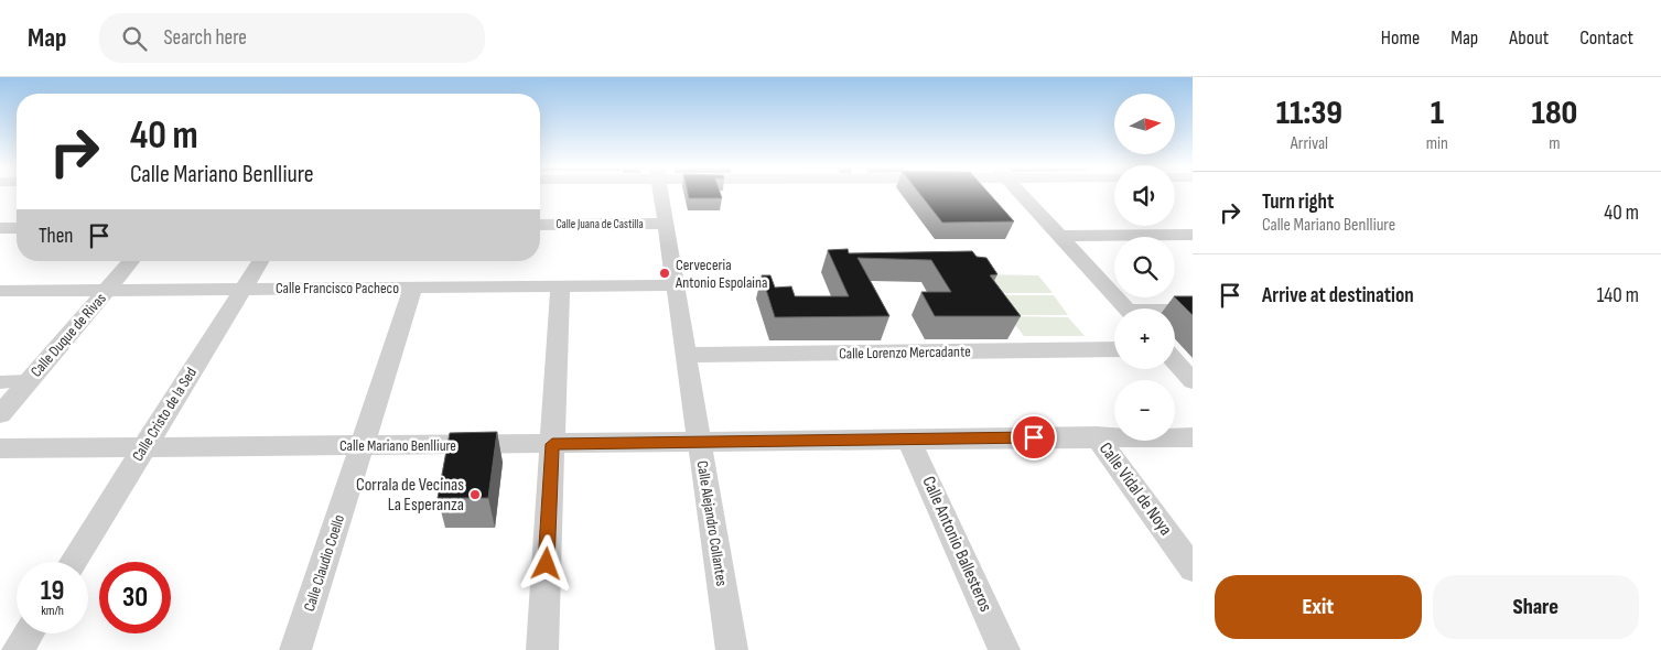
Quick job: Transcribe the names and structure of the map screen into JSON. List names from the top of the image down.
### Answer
{
  "streets": {
    "street": [
      "Calle Juana de Castilla",
      "Calle Francisco Pacheco",
      "Calle Duque de Rivas",
      "Calle Lorenzo Mercadante",
      "Calle Cristo de la Sed",
      "Calle Mariano Benlliure",
      "Calle Vidal de Noya",
      "Calle Alejandro Collantes",
      "Calle Antonio Ballesteros",
      "Calle Claudio Coello"
    ]
  },
  "crossings": [
    ["Calle Juana de Castilla", "Calle Alejandro Collantes"],
    ["Calle Francisco Pacheco", "Calle Duque de Rivas"],
    ["Calle Francisco Pacheco", "Calle Cristo de la Sed"],
    ["Calle Francisco Pacheco", "Calle Alejandro Collantes"],
    ["Calle Francisco Pacheco", "Calle Claudio Coello"],
    ["Calle Lorenzo Mercadante", "Calle Alejandro Collantes"],
    ["Calle Cristo de la Sed", "Calle Mariano Benlliure"],
    ["Calle Mariano Benlliure", "Calle Vidal de Noya"],
    ["Calle Mariano Benlliure", "Calle Alejandro Collantes"],
    ["Calle Mariano Benlliure", "Calle Antonio Ballesteros"],
    ["Calle Mariano Benlliure", "Calle Claudio Coello"]
  ],
  "places": ["Cerveceria Antonio Espolaina", "Corrala de Vecinas La Esperanza"],
  "north": "right",
  "page": {
    "header": "Map",
    "search": "Search here",
    "nav": [
      "Home",
      "Map",
      "About",
      "Contact"
    ],
    "eta": [
      "11:39",
      "Arrival",
      "1",
      "min",
      "180",
      "m"
    ],
    "map_buttons": ["+", "−"],
    "turn": ["40 m", "Calle Mariano Benlliure"],
    "list": [
      {
        "name": "Turn right",
        "note": "Calle Mariano Benlliure",
        "value": "40 m"
      },
      {
        "name": "Arrive at destination",
        "value": "140 m"
      }
    ],
    "then": "Then",
    "speed": "19 km/h",
    "limit": "30",
    "buttons": ["Exit", "Share"]
  }
}
